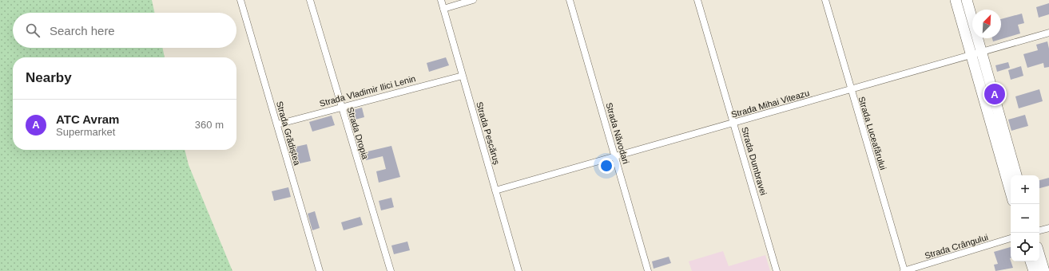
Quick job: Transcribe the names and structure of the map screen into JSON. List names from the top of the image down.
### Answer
{
  "streets": {
    "street": [
      "Strada Vladimir Ilici Lenin",
      "Strada Mihai Viteazu",
      "Strada Grădiștea",
      "Strada Dropia",
      "Strada Pescăruș",
      "Strada Năvodari",
      "Strada Luceafărului",
      "Strada Dumbravei",
      "Strada Crângului"
    ]
  },
  "crossings": [
    ["Strada Vladimir Ilici Lenin", "Strada Grădiștea"],
    ["Strada Vladimir Ilici Lenin", "Strada Dropia"],
    ["Strada Vladimir Ilici Lenin", "Strada Pescăruș"],
    ["Strada Mihai Viteazu", "Strada Pescăruș"],
    ["Strada Mihai Viteazu", "Strada Năvodari"],
    ["Strada Mihai Viteazu", "Strada Luceafărului"],
    ["Strada Mihai Viteazu", "Strada Dumbravei"],
    ["Strada Luceafărului", "Strada Crângului"]
  ],
  "north": "top right",
  "page": {
    "search": "Search here",
    "heading": "Nearby",
    "pins": "A",
    "list": [
      {
        "mark": "A",
        "name": "ATC Avram",
        "note": "Supermarket",
        "value": "360 m"
      }
    ],
    "map_buttons": ["+", "−"]
  }
}
